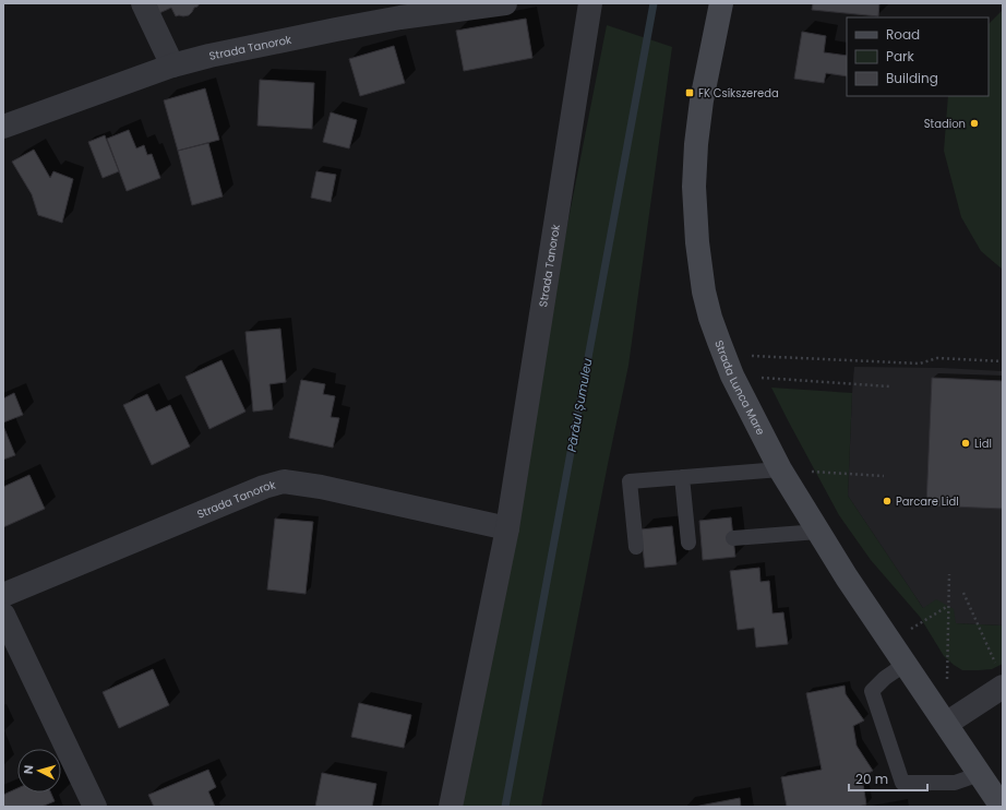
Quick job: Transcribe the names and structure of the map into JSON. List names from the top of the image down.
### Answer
{
  "streets": {
    "main road": ["Strada Lunca Mare"],
    "street": ["Strada Tanorok"]
  },
  "water": ["Pârâul Șumuleu"],
  "places": {
    "transit": ["FK Csíkszereda"],
    "other": ["Stadion", "Lidl", "Parcare Lidl"]
  },
  "legend": ["Road", "Park", "Building"],
  "scale_bar": "20 m",
  "north": "left"
}
